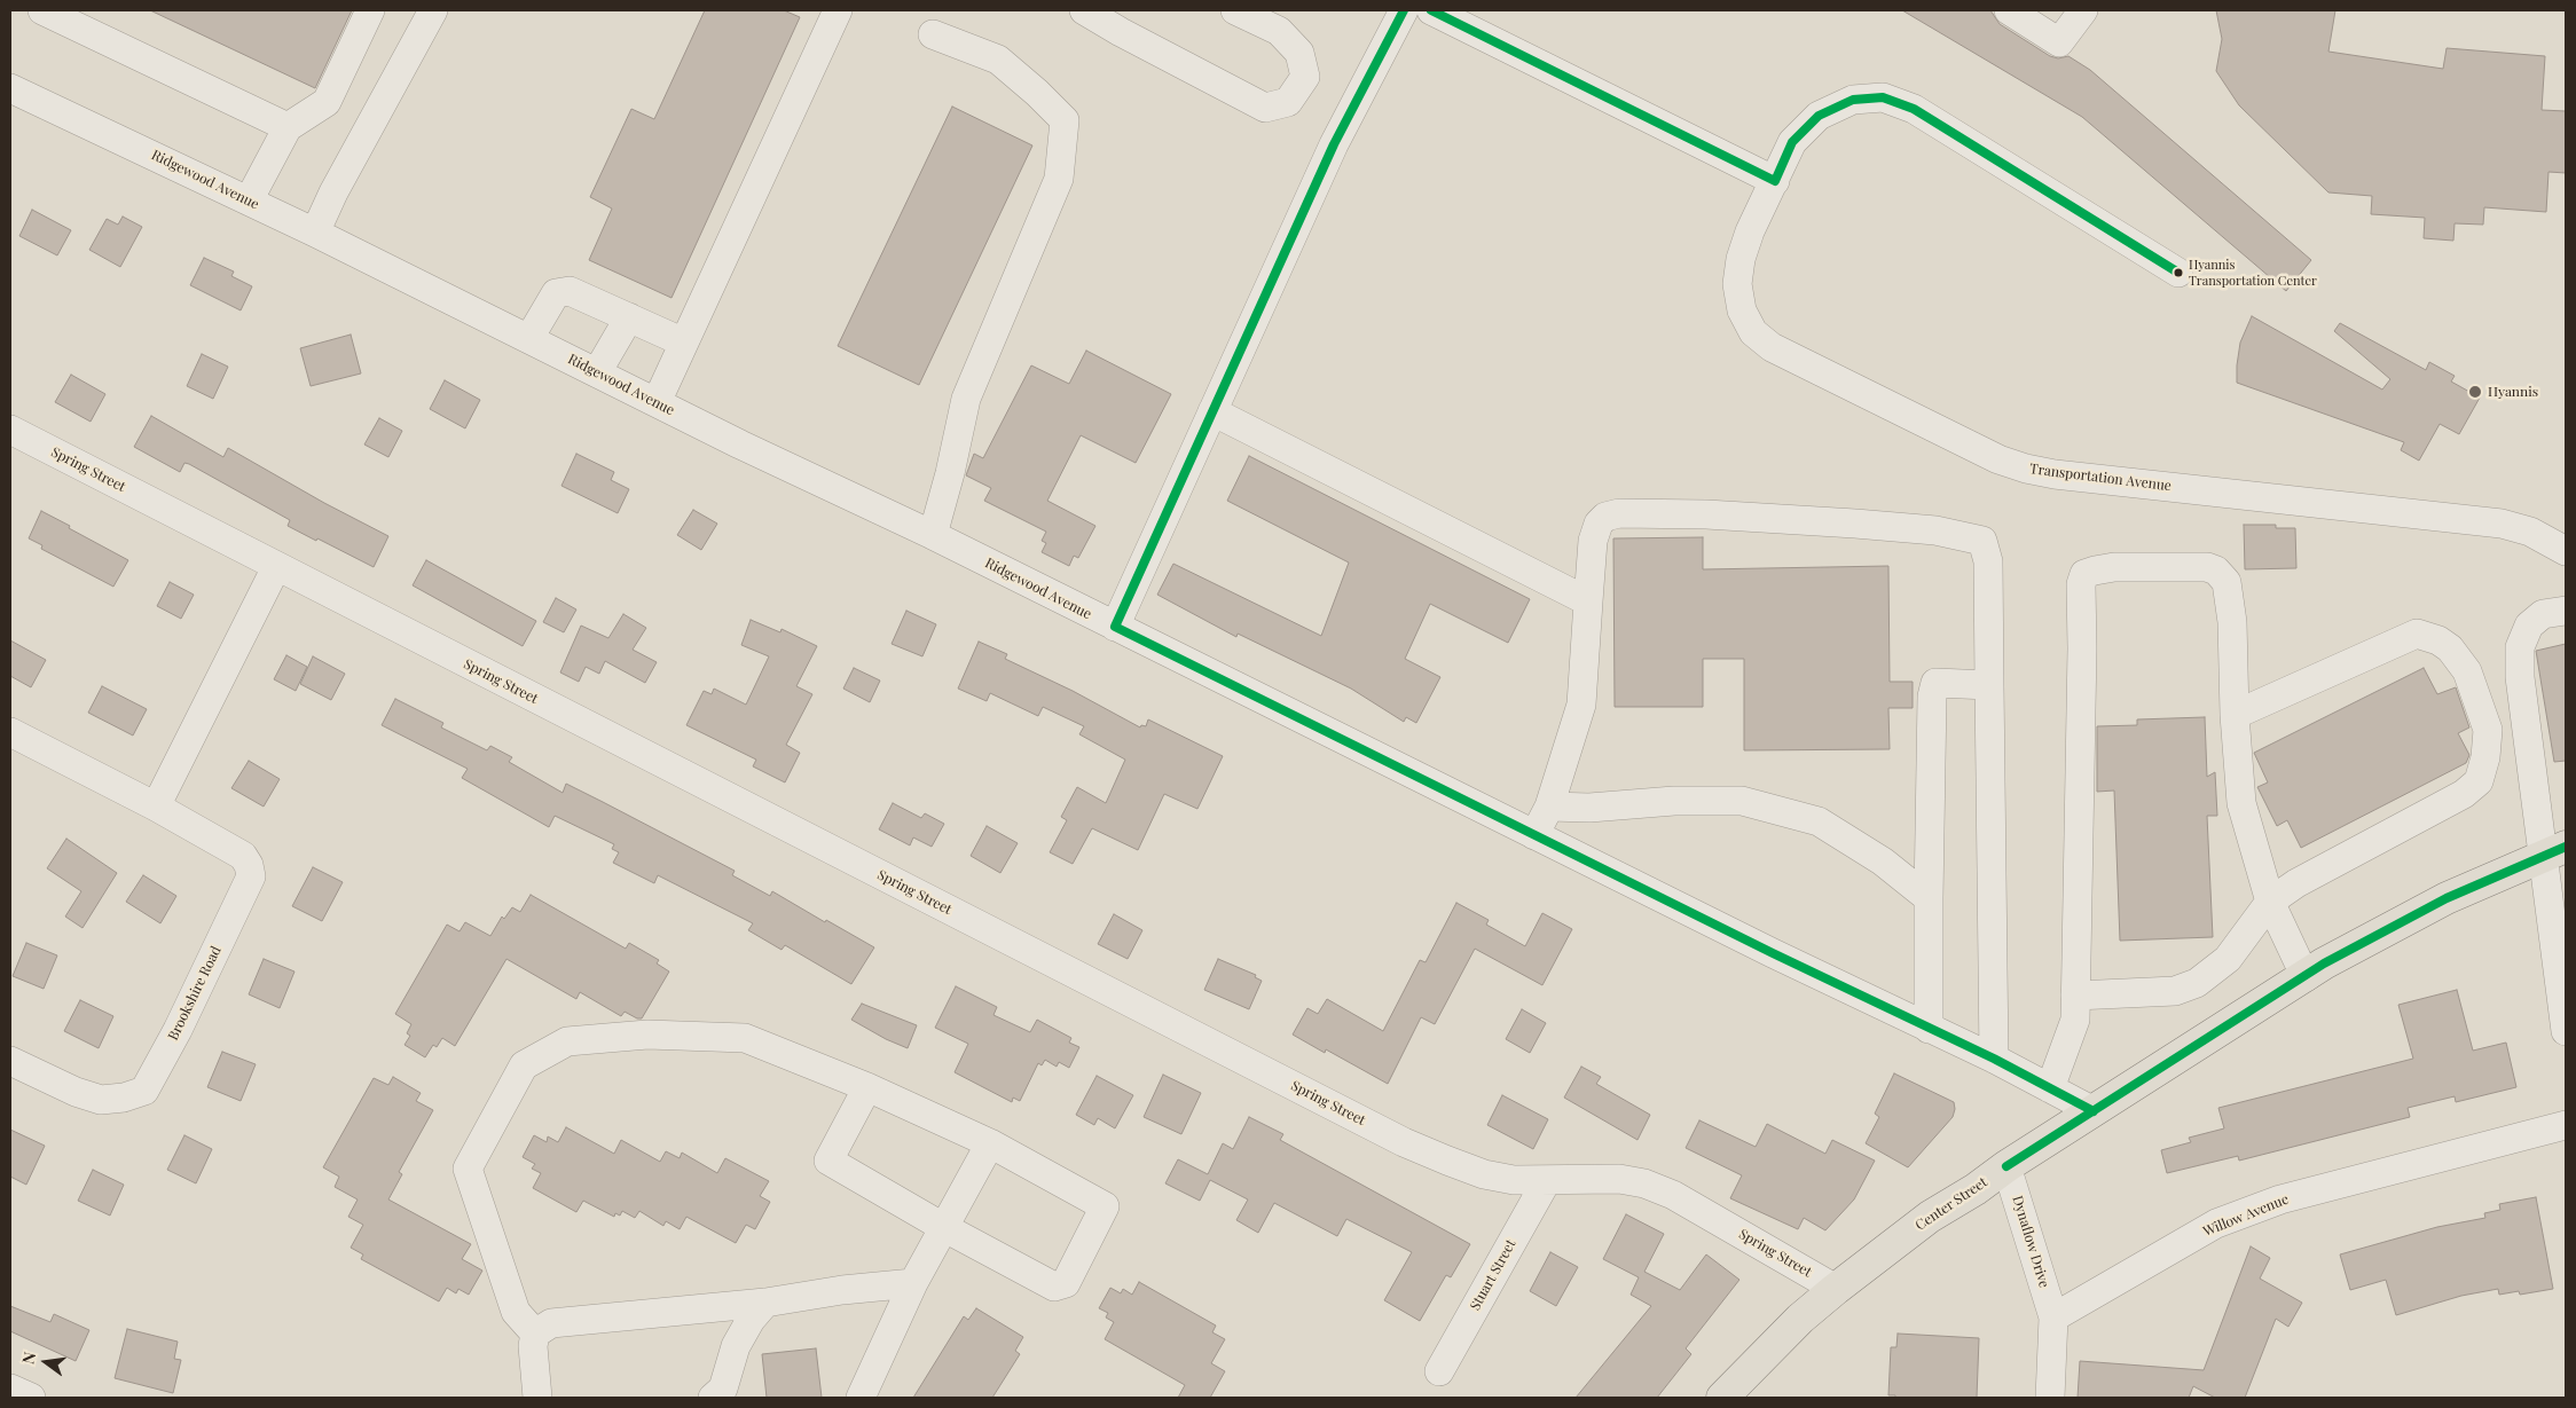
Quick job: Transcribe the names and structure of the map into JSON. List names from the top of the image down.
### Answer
{
  "streets": {
    "main road": ["Center Street"],
    "street": [
      "Ridgewood Avenue",
      "Spring Street",
      "Transportation Avenue",
      "Brookshire Road",
      "Willow Avenue",
      "Dynaflow Drive",
      "Stuart Street"
    ]
  },
  "crossings": [
    ["Ridgewood Avenue", "Center Street"],
    ["Spring Street", "Center Street"],
    ["Spring Street", "Stuart Street"],
    ["Center Street", "Dynaflow Drive"],
    ["Willow Avenue", "Dynaflow Drive"]
  ],
  "places": ["Hyannis Transportation Center", "Hyannis"],
  "north": "left"
}
